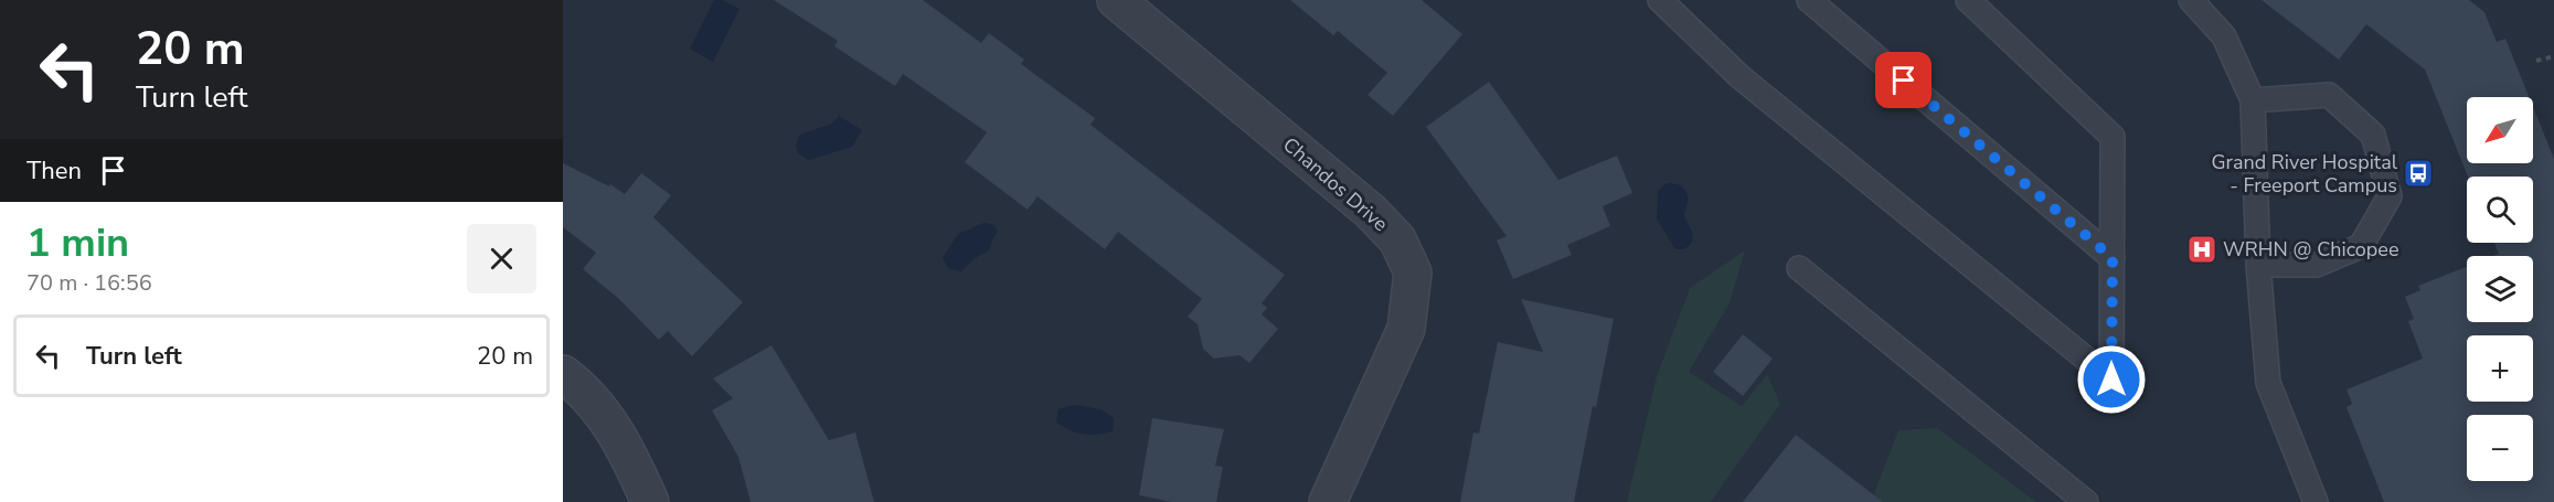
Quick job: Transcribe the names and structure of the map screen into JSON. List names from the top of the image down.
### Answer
{
  "streets": {
    "street": ["Chandos Drive"]
  },
  "places": {
    "bus stop": ["Grand River Hospital - Freeport Campus"],
    "hospital": ["WRHN @ Chicopee"]
  },
  "north": "bottom left",
  "page": {
    "turn": ["20 m", "Turn left"],
    "map_buttons": ["+", "−"],
    "then": "Then",
    "heading": ["1 min", "70 m · 16:56"],
    "list": [
      {
        "name": "Turn left",
        "value": "20 m"
      }
    ]
  }
}
